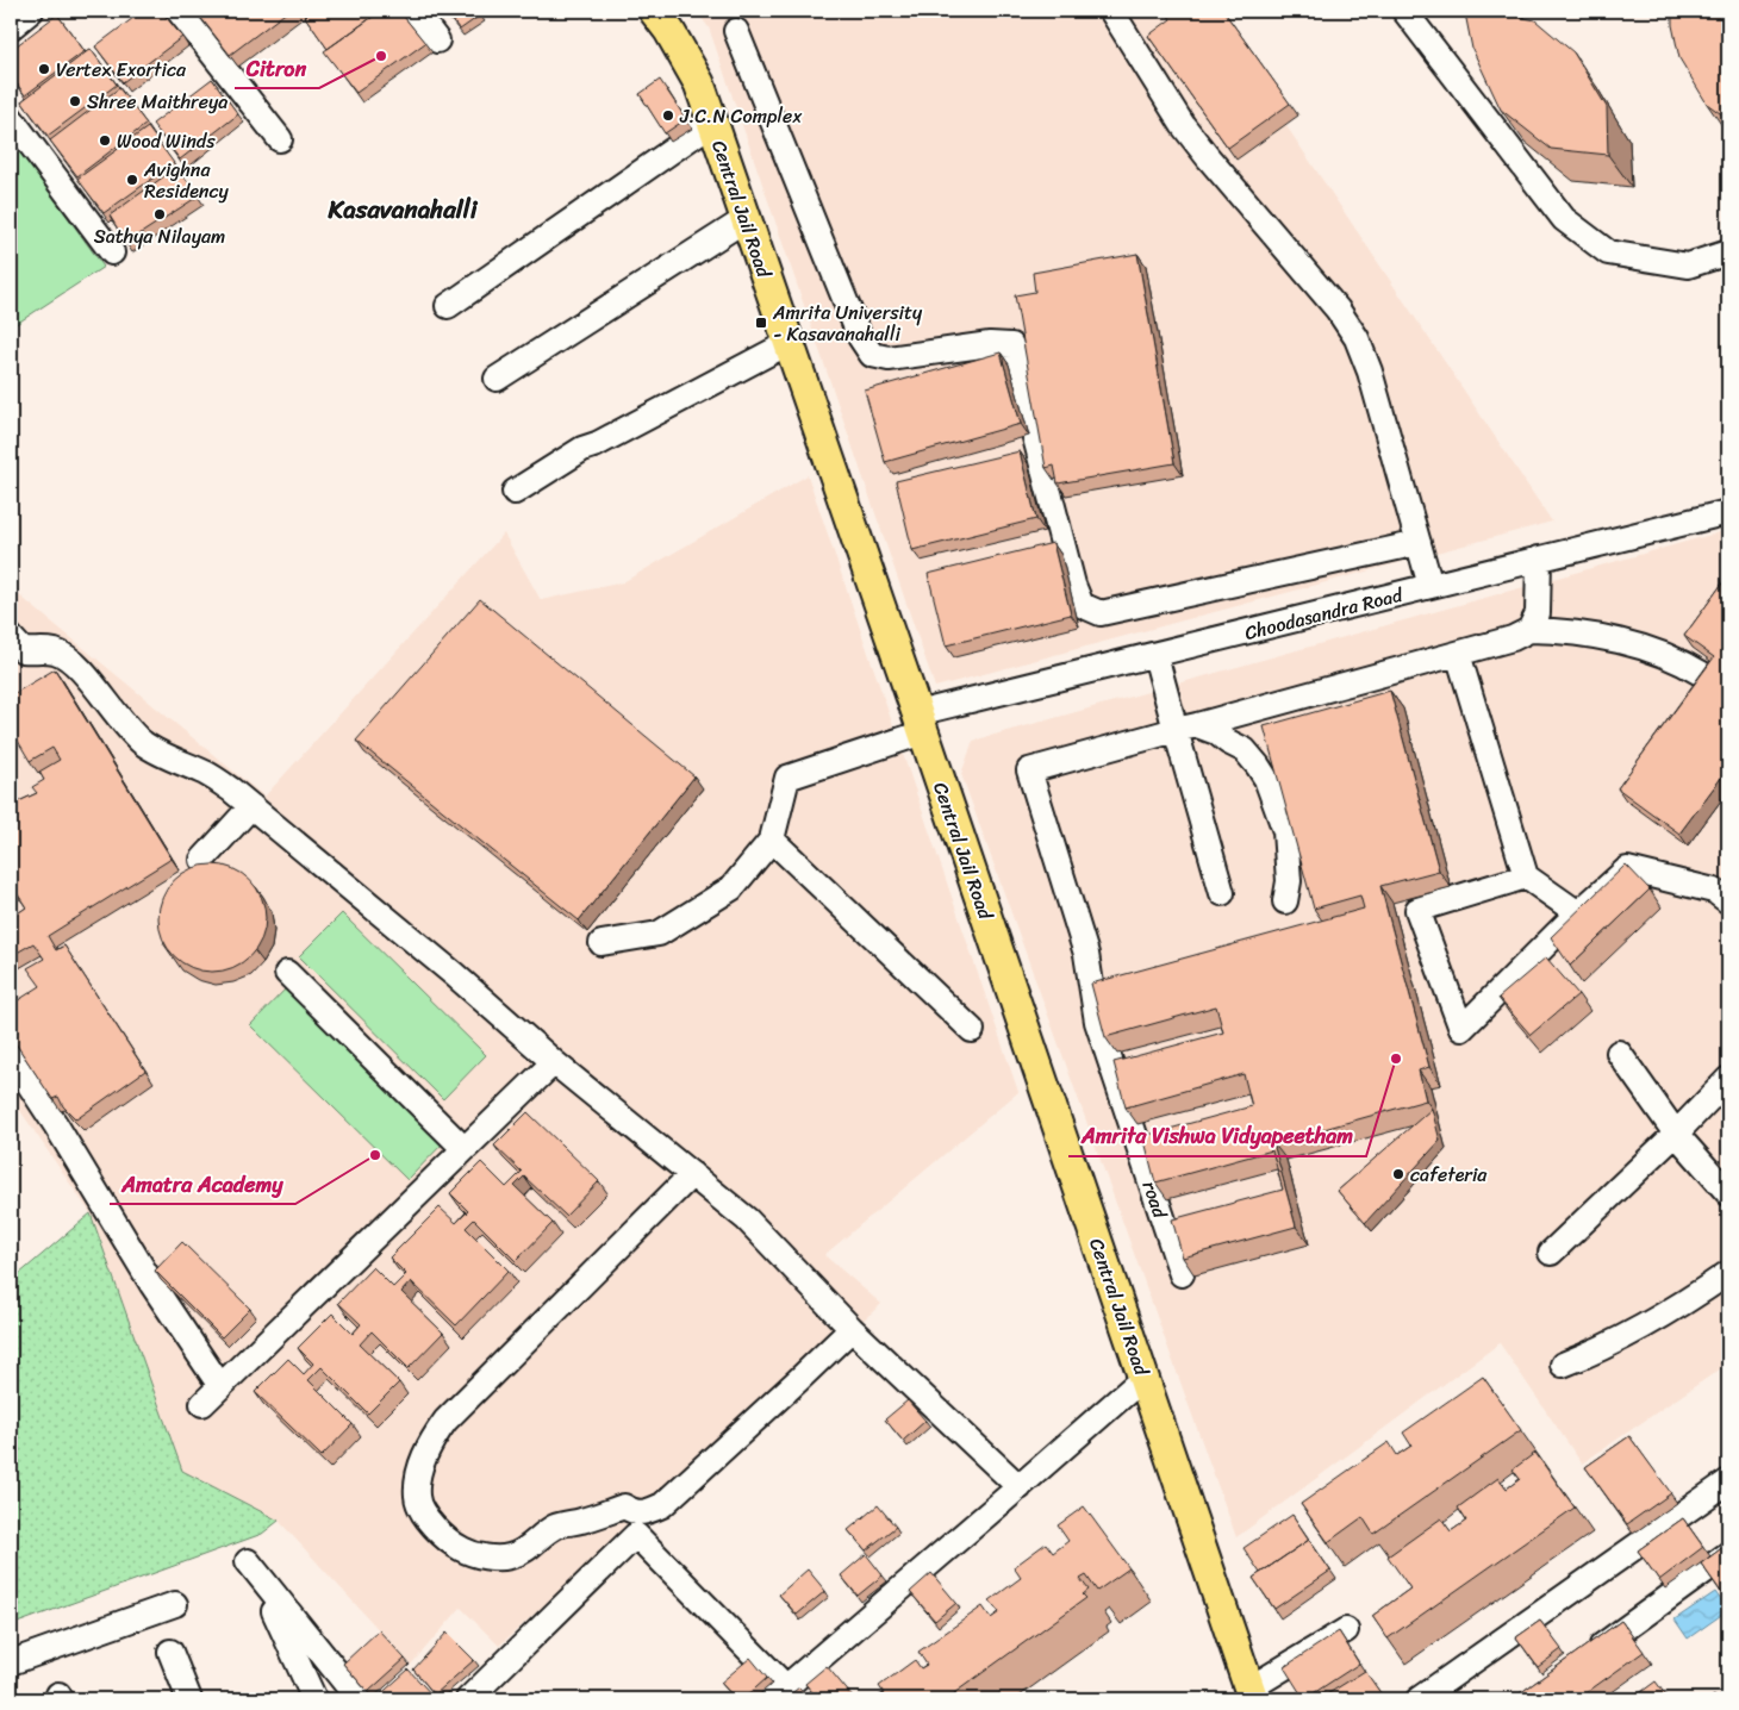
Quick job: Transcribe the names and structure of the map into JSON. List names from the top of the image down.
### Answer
{
  "streets": {
    "main road": ["Central Jail Road"],
    "street": ["Choodasandra Road", "road"]
  },
  "crossings": [
    ["Central Jail Road", "Choodasandra Road"]
  ],
  "districts": ["Kasavanahalli"],
  "places": {
    "other": [
      "Citron",
      "Vertex Exortica",
      "Shree Maithreya",
      "J.C.N Complex",
      "Wood Winds",
      "Avighna Residency",
      "Sathya Nilayam",
      "Amrita Vishwa Vidyapeetham",
      "Amatra Academy",
      "cafeteria"
    ],
    "transit": ["Amrita University - Kasavanahalli"]
  }
}
